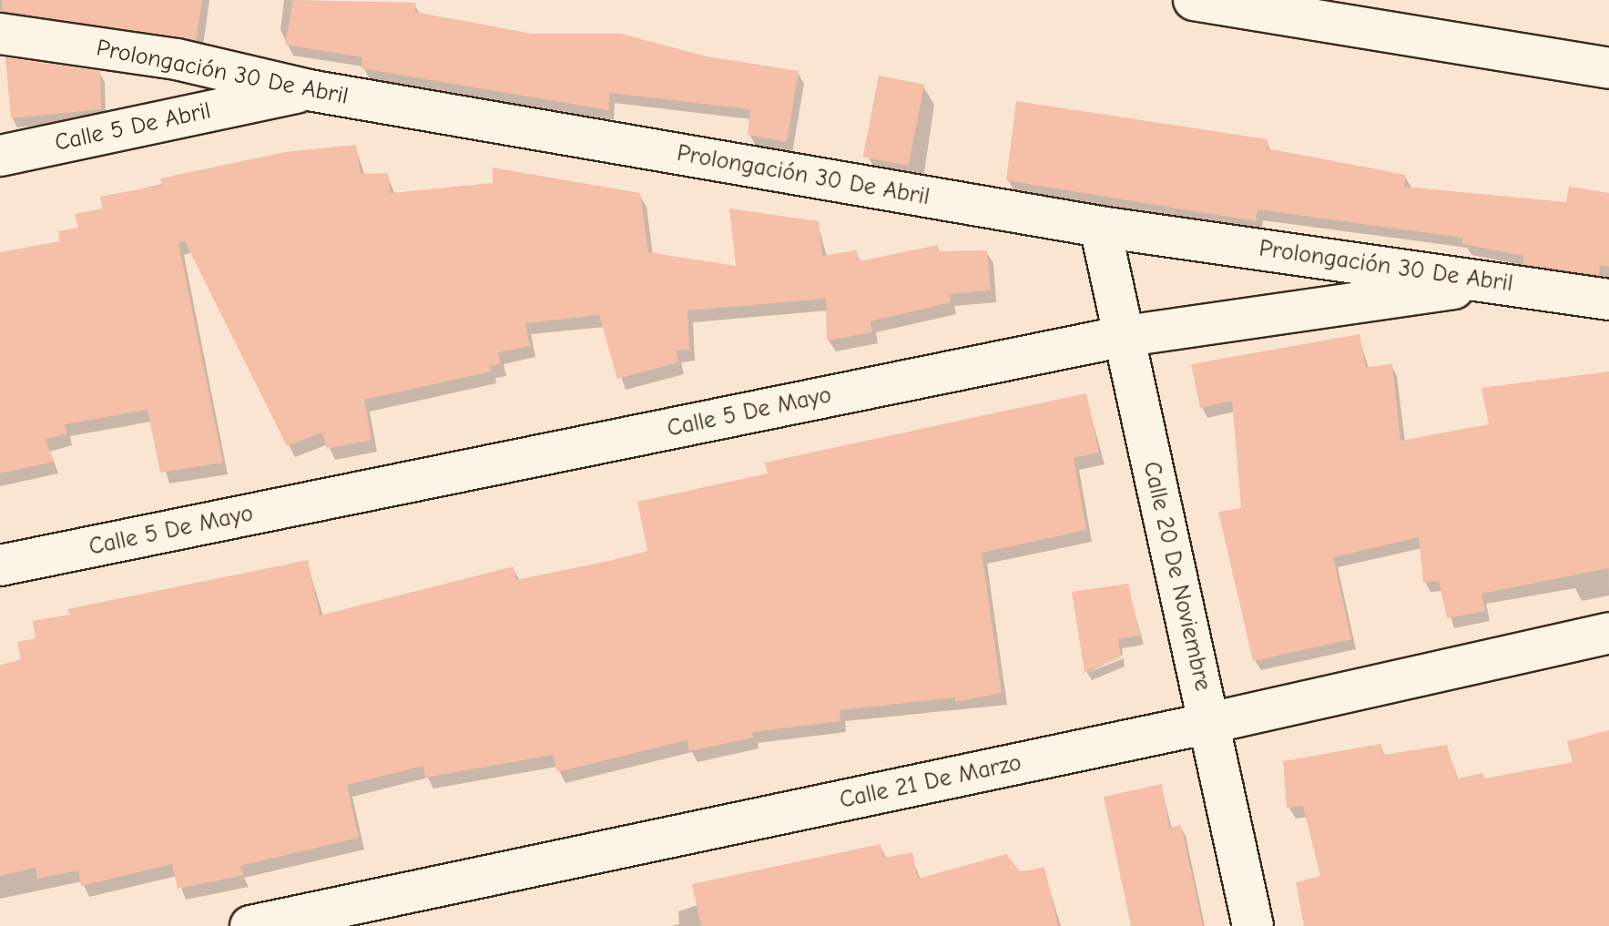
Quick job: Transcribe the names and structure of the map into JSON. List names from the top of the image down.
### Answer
{
  "streets": {
    "main road": [
      "Prolongación 30 De Abril",
      "Calle 5 De Abril",
      "Calle 5 De Mayo",
      "Calle 20 De Noviembre",
      "Calle 21 De Marzo"
    ]
  },
  "crossings": [
    ["Prolongación 30 De Abril", "Calle 5 De Abril"],
    ["Prolongación 30 De Abril", "Calle 5 De Mayo"],
    ["Prolongación 30 De Abril", "Calle 20 De Noviembre"],
    ["Calle 5 De Mayo", "Calle 20 De Noviembre"],
    ["Calle 20 De Noviembre", "Calle 21 De Marzo"]
  ]
}
